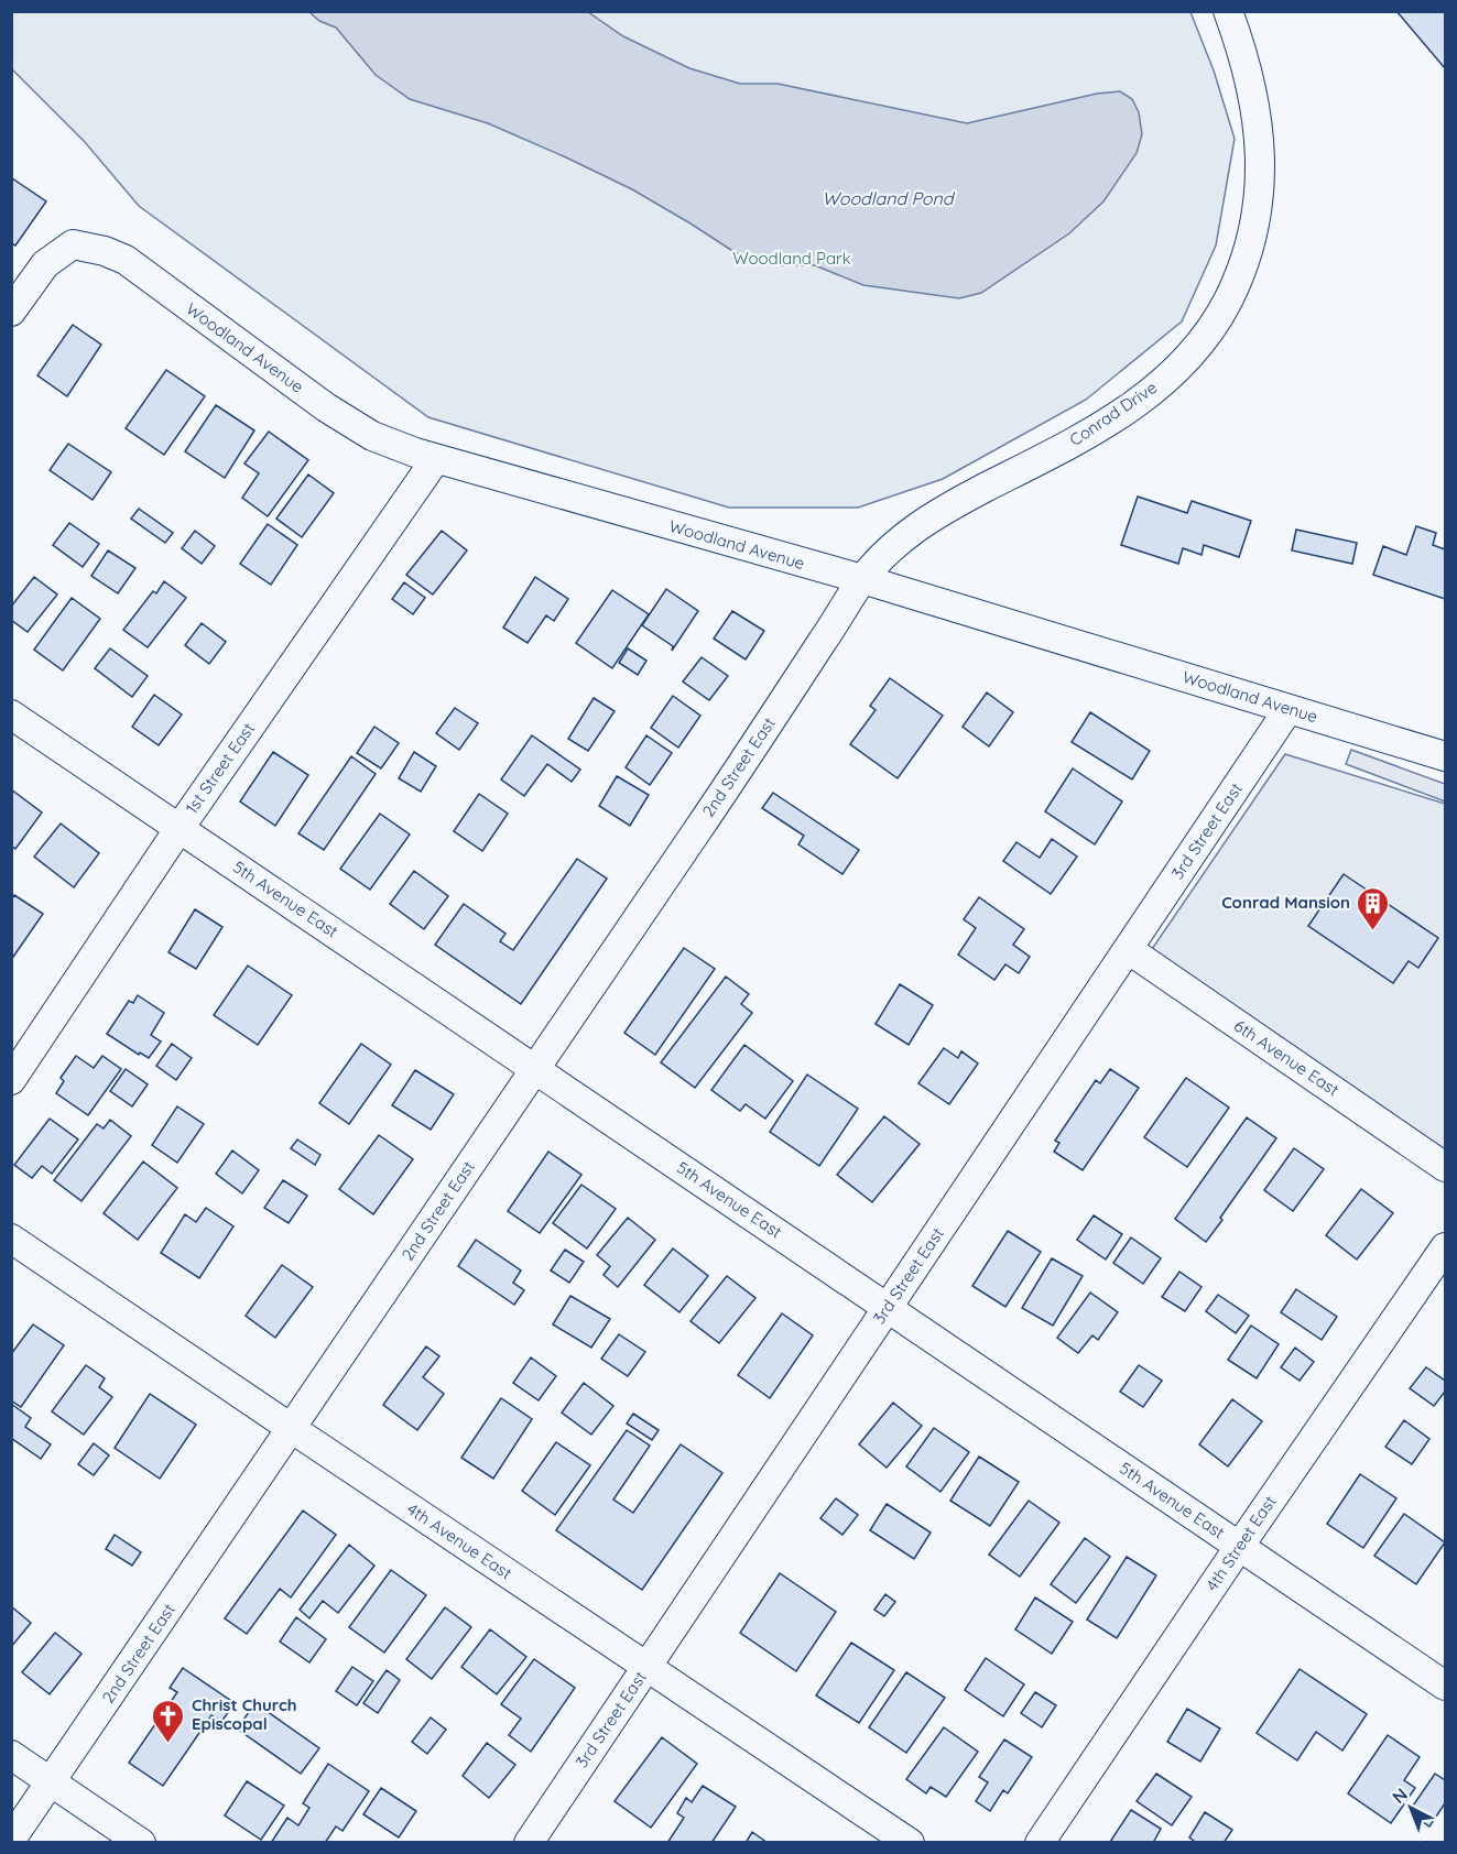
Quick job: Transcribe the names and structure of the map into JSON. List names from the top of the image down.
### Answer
{
  "streets": {
    "street": [
      "Woodland Avenue",
      "Conrad Drive",
      "2nd Street East",
      "1st Street East",
      "3rd Street East",
      "5th Avenue East",
      "6th Avenue East",
      "4th Avenue East",
      "4th Street East"
    ]
  },
  "crossings": [
    ["Woodland Avenue", "Conrad Drive"],
    ["Woodland Avenue", "2nd Street East"],
    ["Woodland Avenue", "1st Street East"],
    ["Woodland Avenue", "3rd Street East"],
    ["Conrad Drive", "2nd Street East"],
    ["2nd Street East", "5th Avenue East"],
    ["2nd Street East", "4th Avenue East"],
    ["1st Street East", "5th Avenue East"],
    ["3rd Street East", "5th Avenue East"],
    ["3rd Street East", "6th Avenue East"],
    ["3rd Street East", "4th Avenue East"],
    ["5th Avenue East", "4th Street East"]
  ],
  "water": ["Woodland Pond"],
  "parks": ["Woodland Park"],
  "places": {
    "building": ["Conrad Mansion"],
    "church": ["Christ Church Episcopal"]
  },
  "north": "top left"
}
